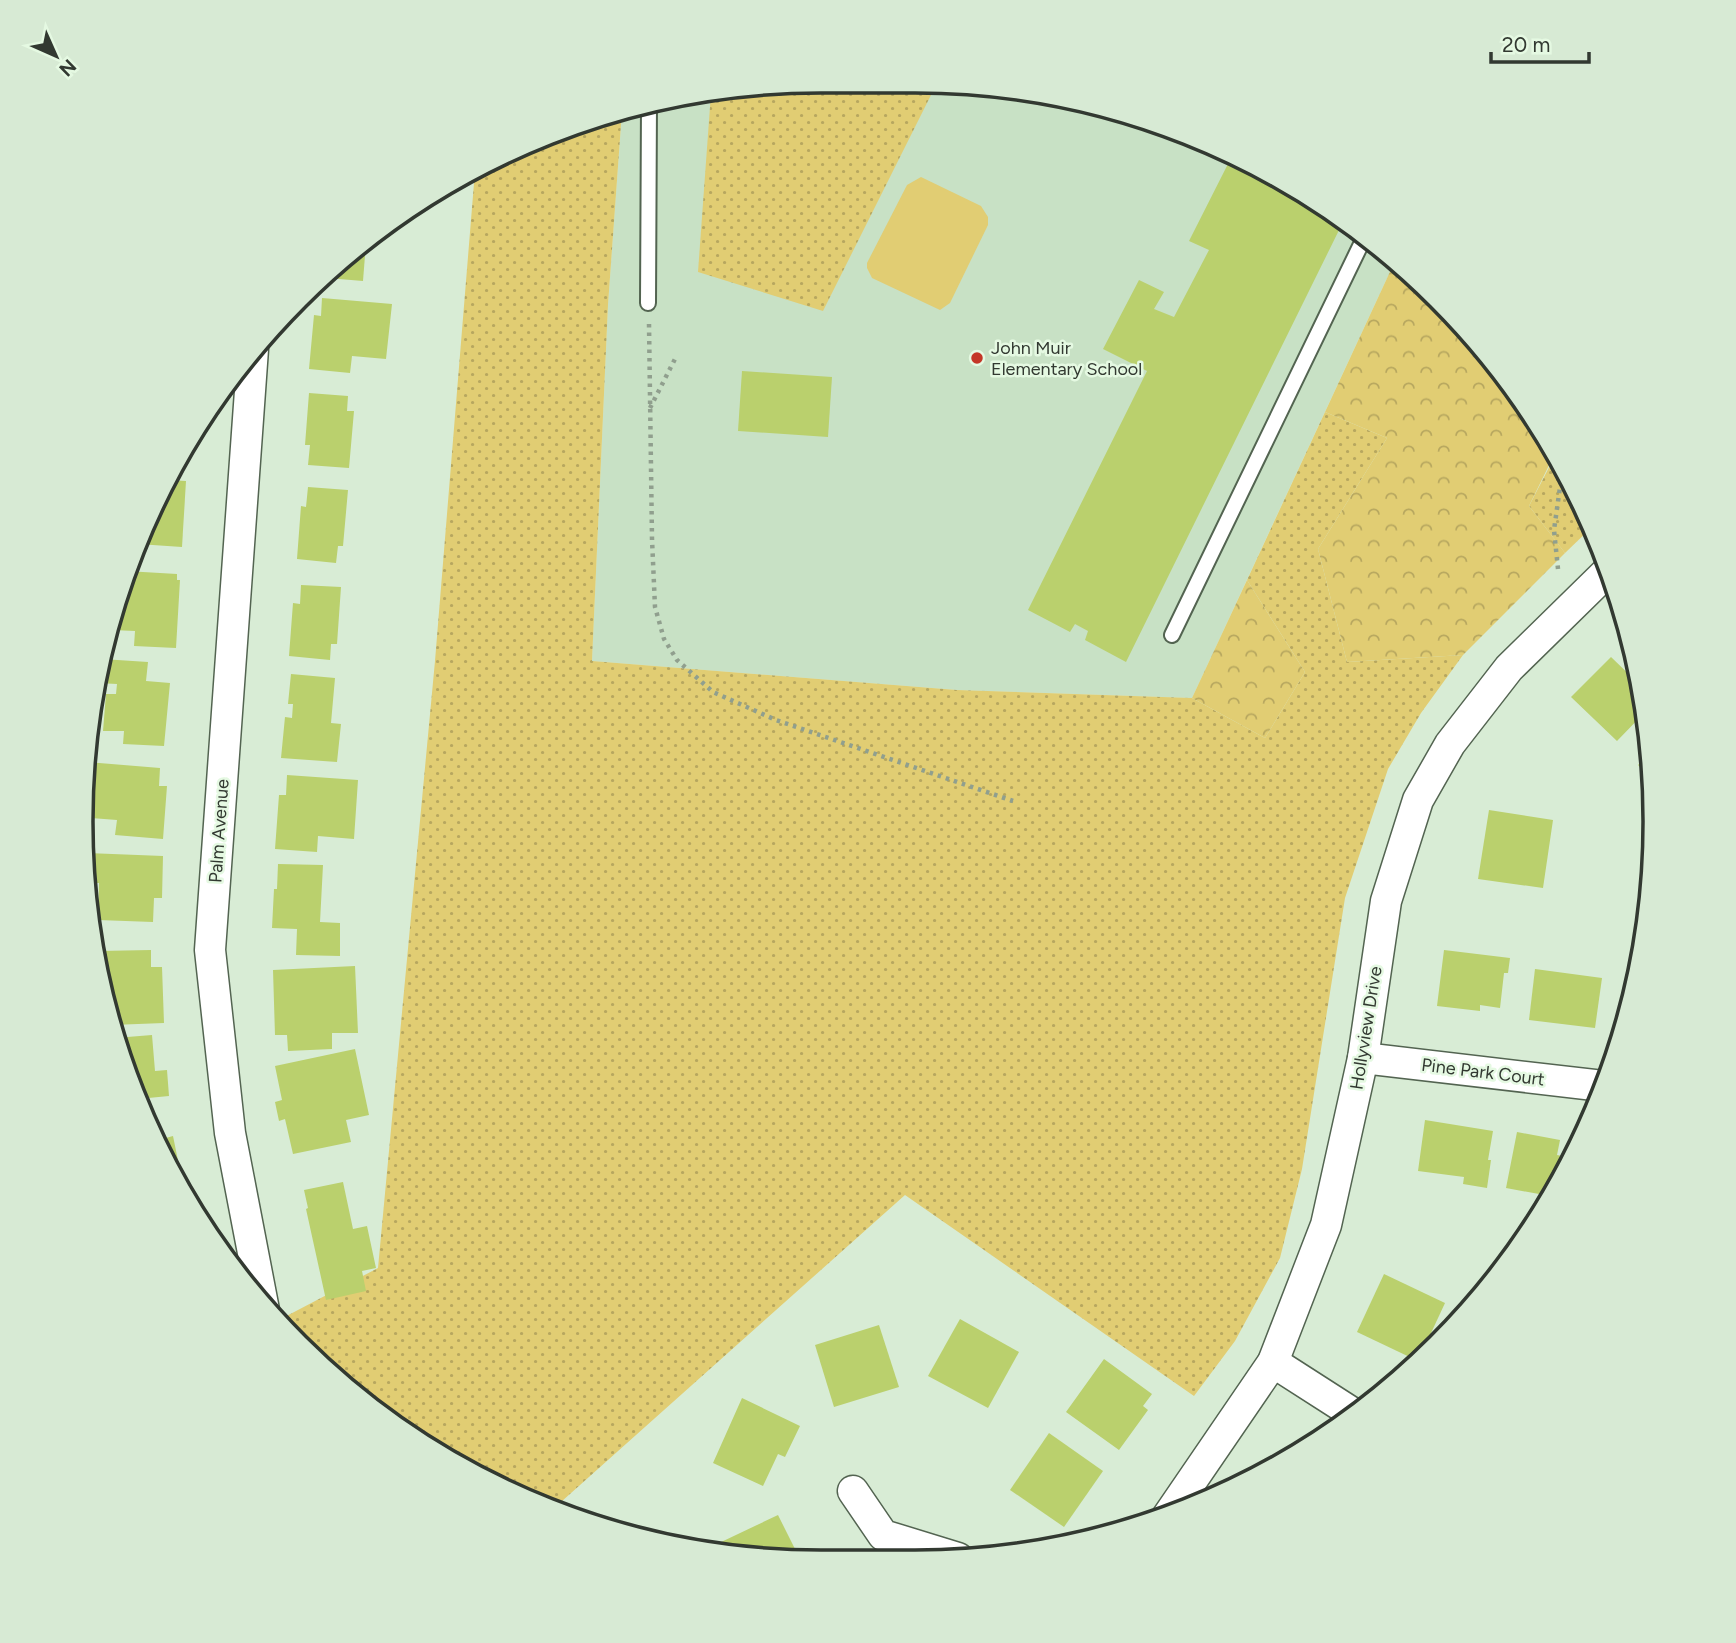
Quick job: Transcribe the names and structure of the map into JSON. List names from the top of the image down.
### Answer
{
  "streets": {
    "street": ["Palm Avenue", "Hollyview Drive", "Pine Park Court"]
  },
  "crossings": [
    ["Hollyview Drive", "Pine Park Court"]
  ],
  "places": ["John Muir Elementary School"],
  "scale_bar": "20 m",
  "north": "bottom right"
}
